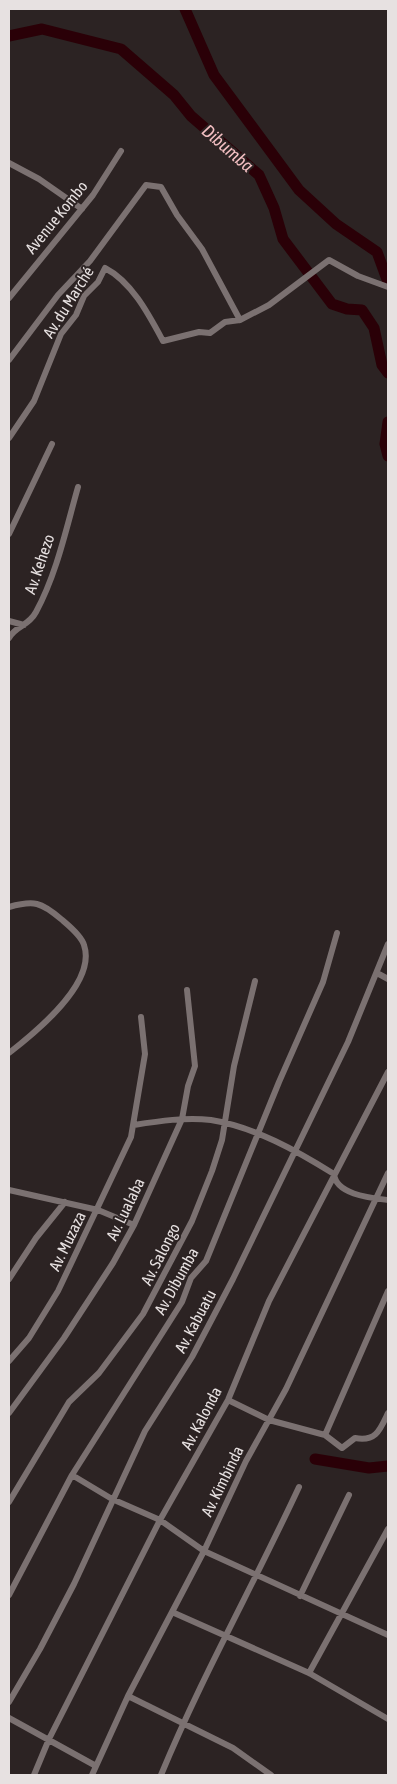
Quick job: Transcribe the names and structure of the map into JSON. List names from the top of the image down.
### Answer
{
  "streets": {
    "street": [
      "Avenue Kombo",
      "Av. du Marché",
      "Av. Kehezo",
      "Av. Lualaba",
      "Av. Muzaza",
      "Av. Salongo",
      "Av. Dibumba",
      "Av. Kabuatu",
      "Av. Kalonda",
      "Av. Kimbinda"
    ]
  },
  "water": ["Dibumba"]
}
